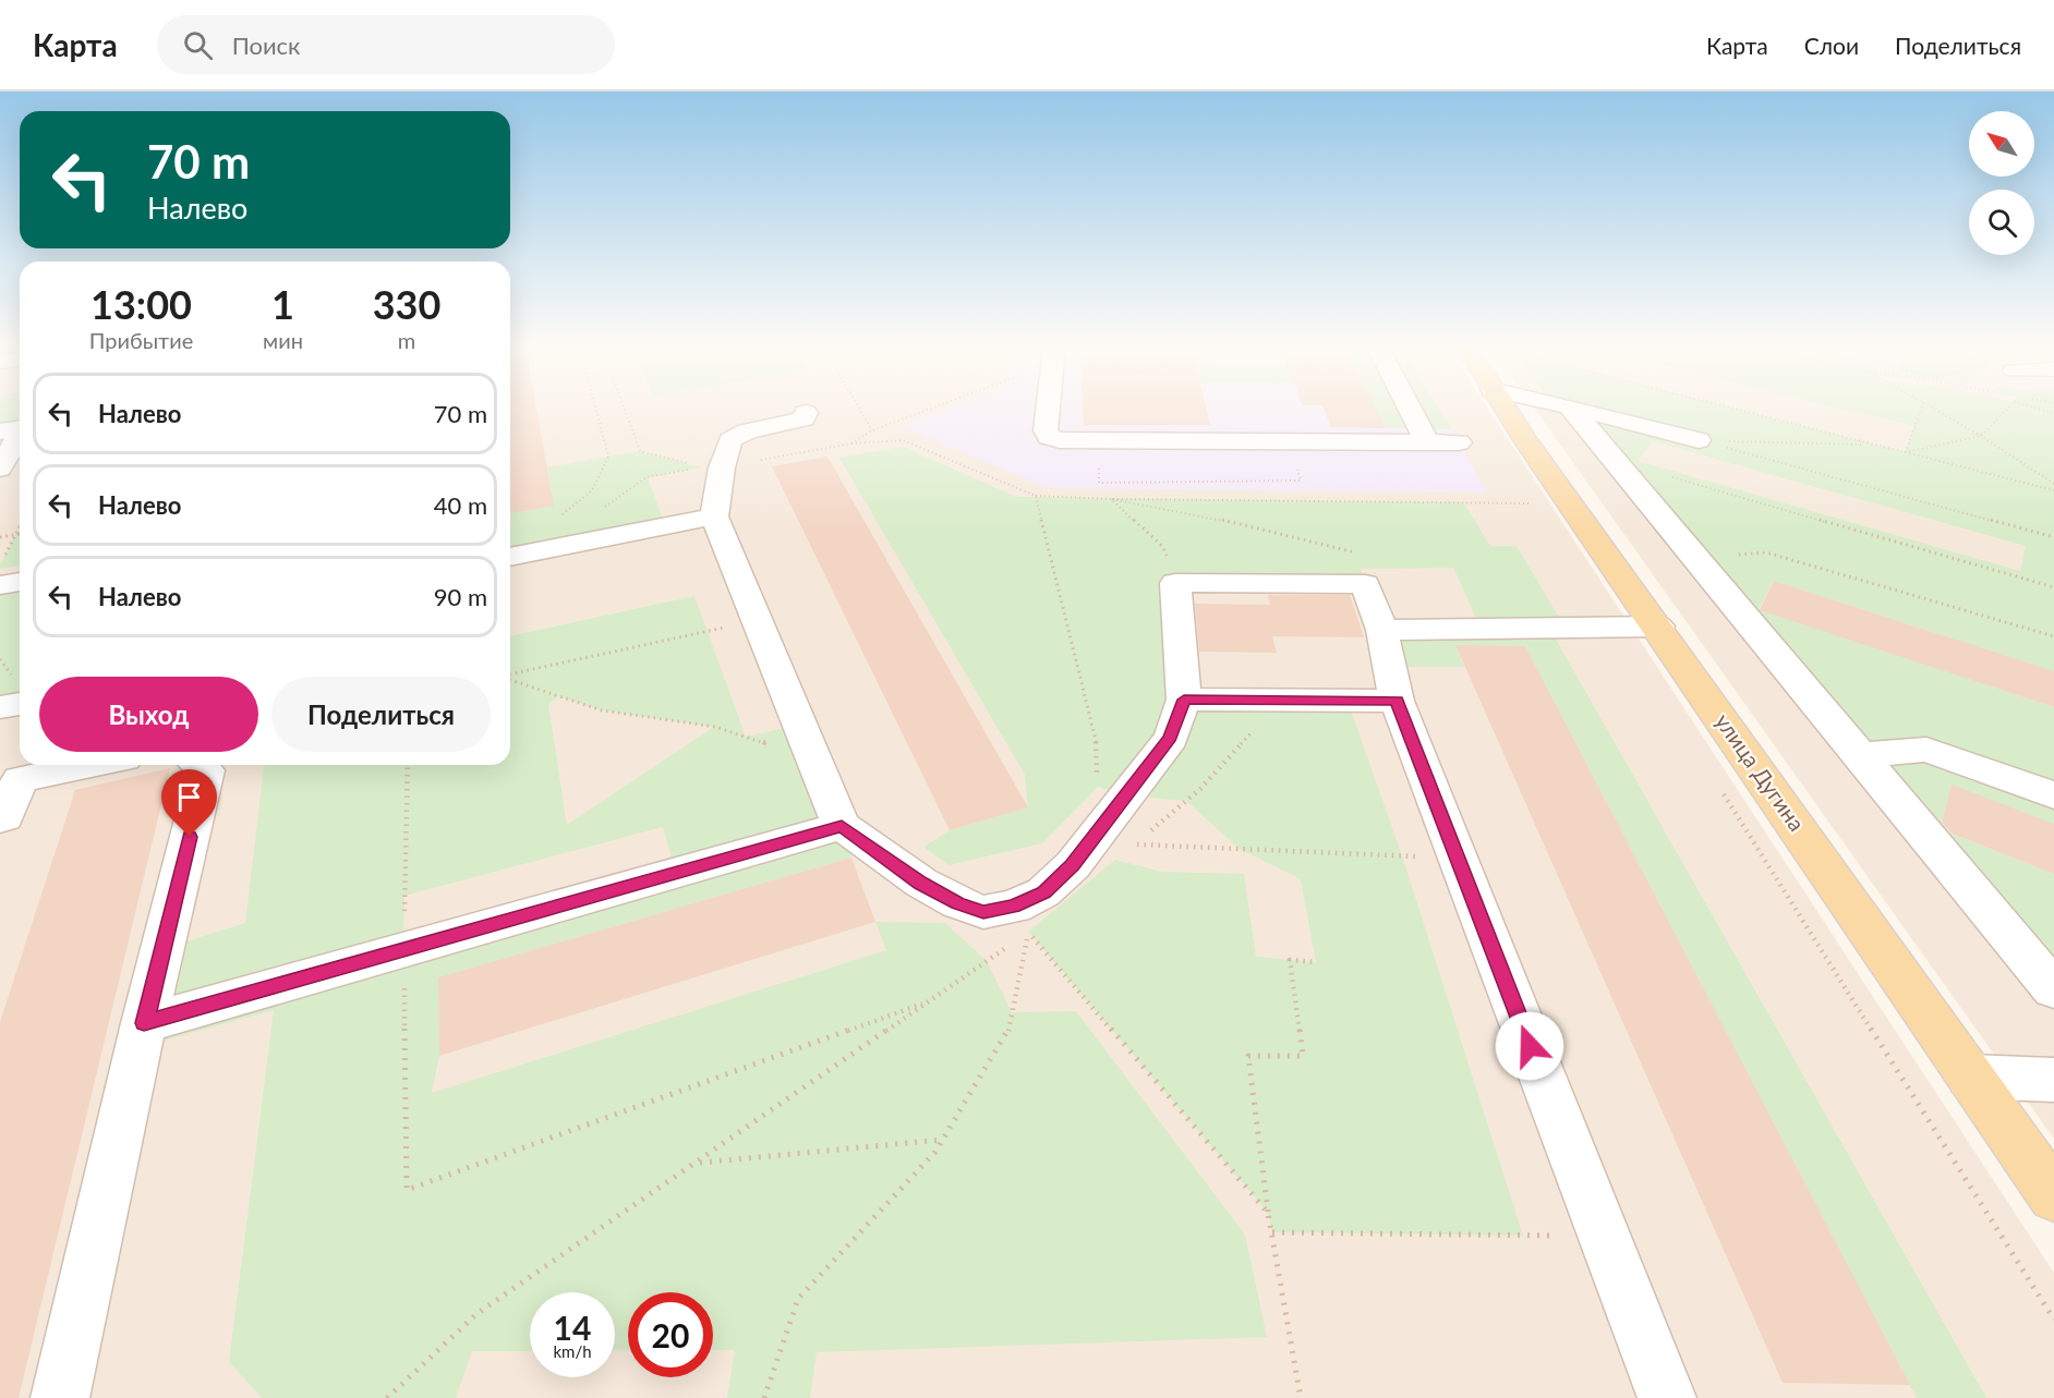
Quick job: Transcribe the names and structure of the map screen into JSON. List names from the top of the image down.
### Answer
{
  "streets": {
    "main road": ["улица Дугина"]
  },
  "north": "top left",
  "page": {
    "header": "Карта",
    "search": "Поиск",
    "nav": ["Карта", "Слои", "Поделиться"],
    "turn": ["70 m", "Налево"],
    "eta": [
      "13:00",
      "Прибытие",
      "1",
      "мин",
      "330",
      "m"
    ],
    "list": [
      {
        "name": "Налево",
        "value": "70 m"
      },
      {
        "name": "Налево",
        "value": "40 m"
      },
      {
        "name": "Налево",
        "value": "90 m"
      }
    ],
    "buttons": ["Выход", "Поделиться"],
    "speed": "14 km/h",
    "limit": "20"
  }
}
